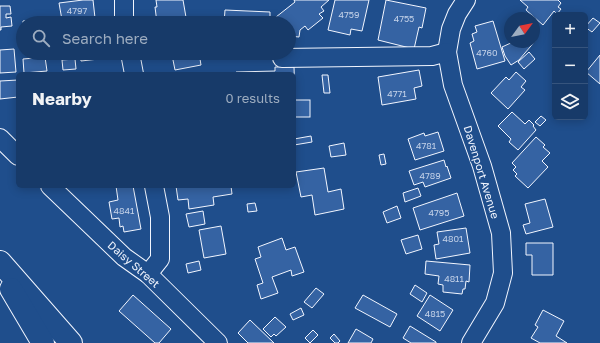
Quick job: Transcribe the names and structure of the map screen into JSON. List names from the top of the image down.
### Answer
{
  "streets": {
    "street": ["Davenport Avenue", "Daisy Street"]
  },
  "house_numbers": [
    "4797",
    "4759",
    "4755",
    "4760",
    "4771",
    "4781",
    "4789",
    "4841",
    "4795",
    "4801",
    "4811",
    "4815"
  ],
  "north": "top right",
  "page": {
    "map_buttons": ["+", "−"],
    "search": "Search here",
    "heading": ["Nearby", "0 results"]
  }
}
